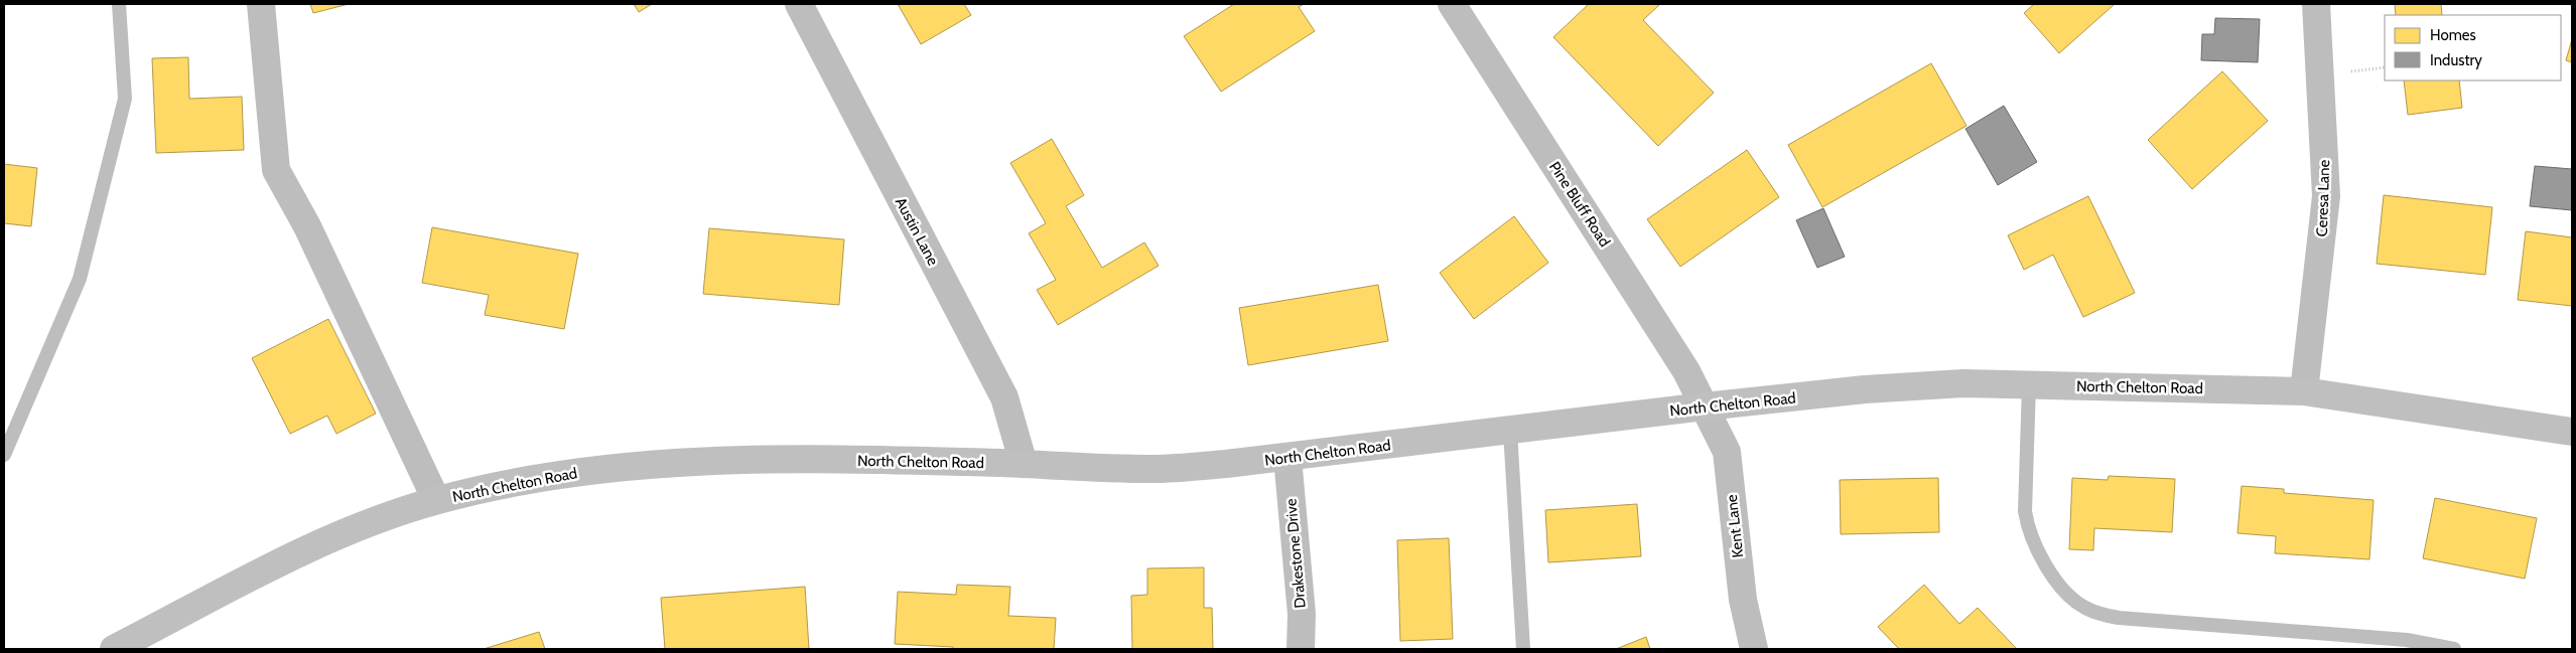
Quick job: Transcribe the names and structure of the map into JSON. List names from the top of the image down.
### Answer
{
  "streets": {
    "street": [
      "Ceresa Lane",
      "Pine Bluff Road",
      "Austin Lane",
      "North Chelton Road",
      "Kent Lane",
      "Drakestone Drive"
    ]
  },
  "crossings": [
    ["Ceresa Lane", "North Chelton Road"],
    ["Pine Bluff Road", "North Chelton Road"],
    ["Pine Bluff Road", "Kent Lane"],
    ["Austin Lane", "North Chelton Road"],
    ["North Chelton Road", "Kent Lane"],
    ["North Chelton Road", "Drakestone Drive"]
  ],
  "legend": ["Homes", "Industry"]
}
